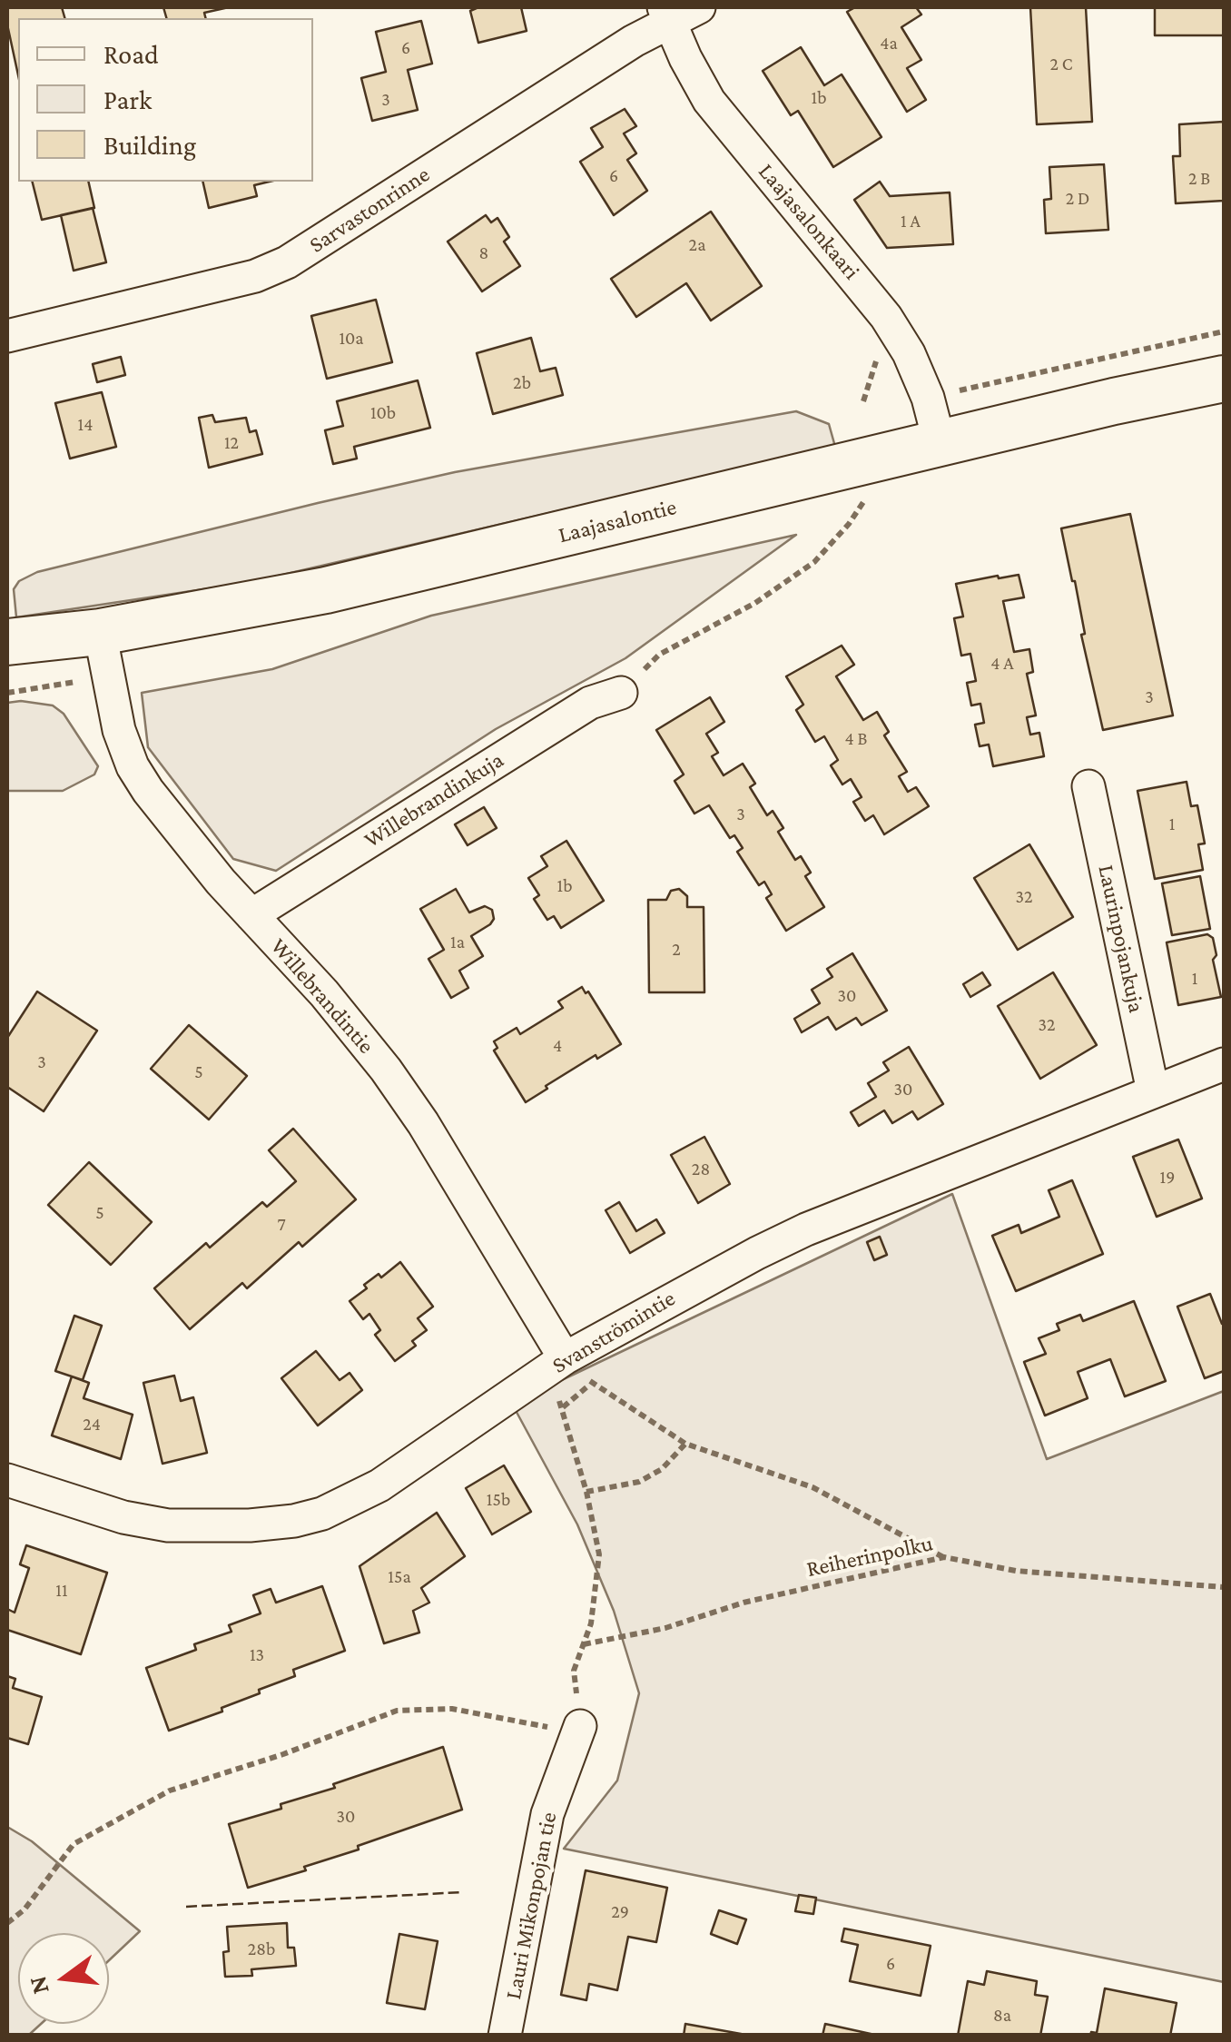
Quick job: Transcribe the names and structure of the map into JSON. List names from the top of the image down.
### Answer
{
  "streets": {
    "main road": ["Laajasalontie"],
    "street": [
      "Sarvastonrinne",
      "Laajasalonkaari",
      "Willebrandinkuja",
      "Laurinpojankuja",
      "Willebrandintie",
      "Svanströmintie",
      "Lauri Mikonpojan tie"
    ],
    "path": ["Reiherinpolku"]
  },
  "crossings": [
    ["Sarvastonrinne", "Laajasalonkaari"],
    ["Laajasalonkaari", "Laajasalontie"],
    ["Laajasalontie", "Willebrandintie"],
    ["Willebrandinkuja", "Willebrandintie"],
    ["Laurinpojankuja", "Svanströmintie"],
    ["Willebrandintie", "Svanströmintie"]
  ],
  "house_numbers": [
    "4a",
    "6",
    "2 C",
    "1b",
    "3",
    "6",
    "2 B",
    "2 D",
    "1 A",
    "2a",
    "8",
    "10a",
    "2b",
    "10b",
    "14",
    "12",
    "4 A",
    "3",
    "4 B",
    "3",
    "1",
    "1b",
    "32",
    "1a",
    "2",
    "1",
    "30",
    "32",
    "4",
    "3",
    "5",
    "30",
    "28",
    "19",
    "5",
    "7",
    "24",
    "15b",
    "15a",
    "11",
    "13",
    "30",
    "29",
    "28b",
    "6",
    "8a"
  ],
  "legend": ["Road", "Park", "Building"],
  "north": "left"
}
